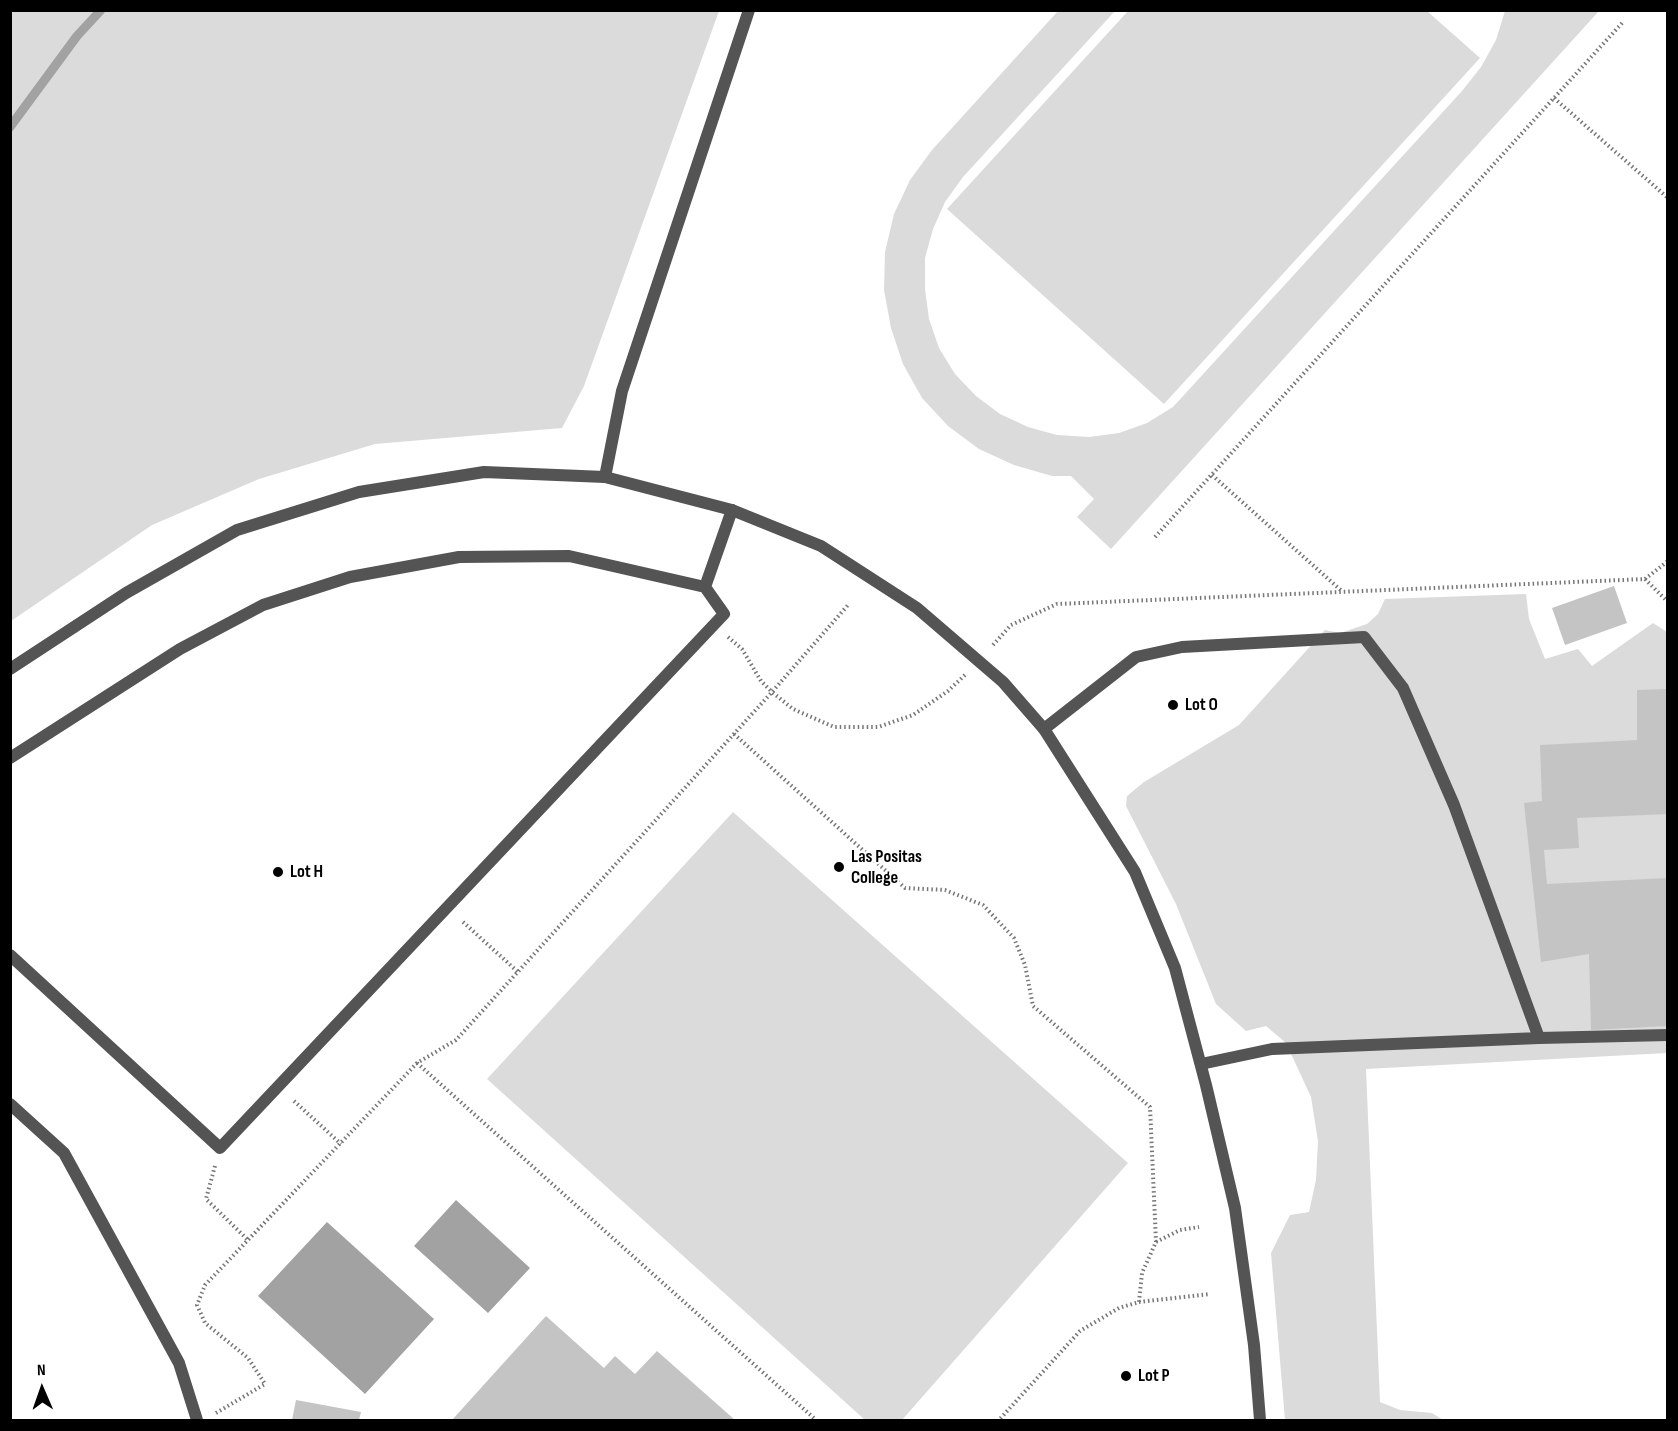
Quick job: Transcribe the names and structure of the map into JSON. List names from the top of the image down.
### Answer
{
  "places": [
    "Lot O",
    "Las Positas College",
    "Lot H",
    "Lot P"
  ],
  "north": "top"
}
